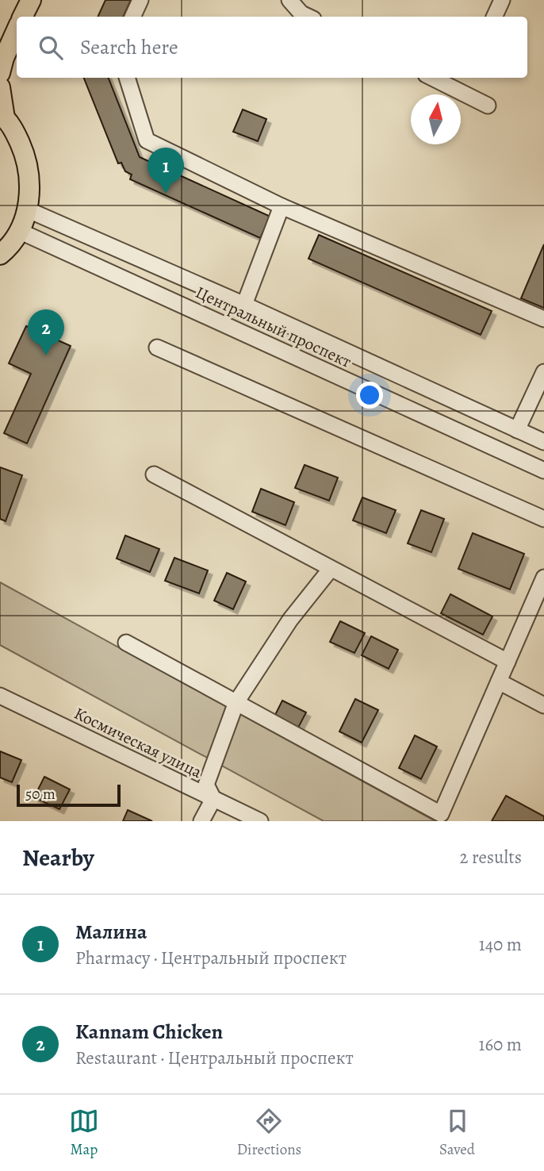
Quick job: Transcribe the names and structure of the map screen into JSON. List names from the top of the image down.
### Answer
{
  "streets": {
    "street": ["Центральный проспект", "Космическая улица"]
  },
  "scale_bar": "50 m",
  "north": "top",
  "page": {
    "search": "Search here",
    "pins": ["1", "2"],
    "scale": "50 m",
    "heading": ["Nearby", "2 results"],
    "list": [
      {
        "mark": "1",
        "name": "Малина",
        "note": "Pharmacy · Центральный проспект",
        "value": "140 m"
      },
      {
        "mark": "2",
        "name": "Kannam Chicken",
        "note": "Restaurant · Центральный проспект",
        "value": "160 m"
      }
    ],
    "nav": ["Map", "Directions", "Saved"]
  }
}
